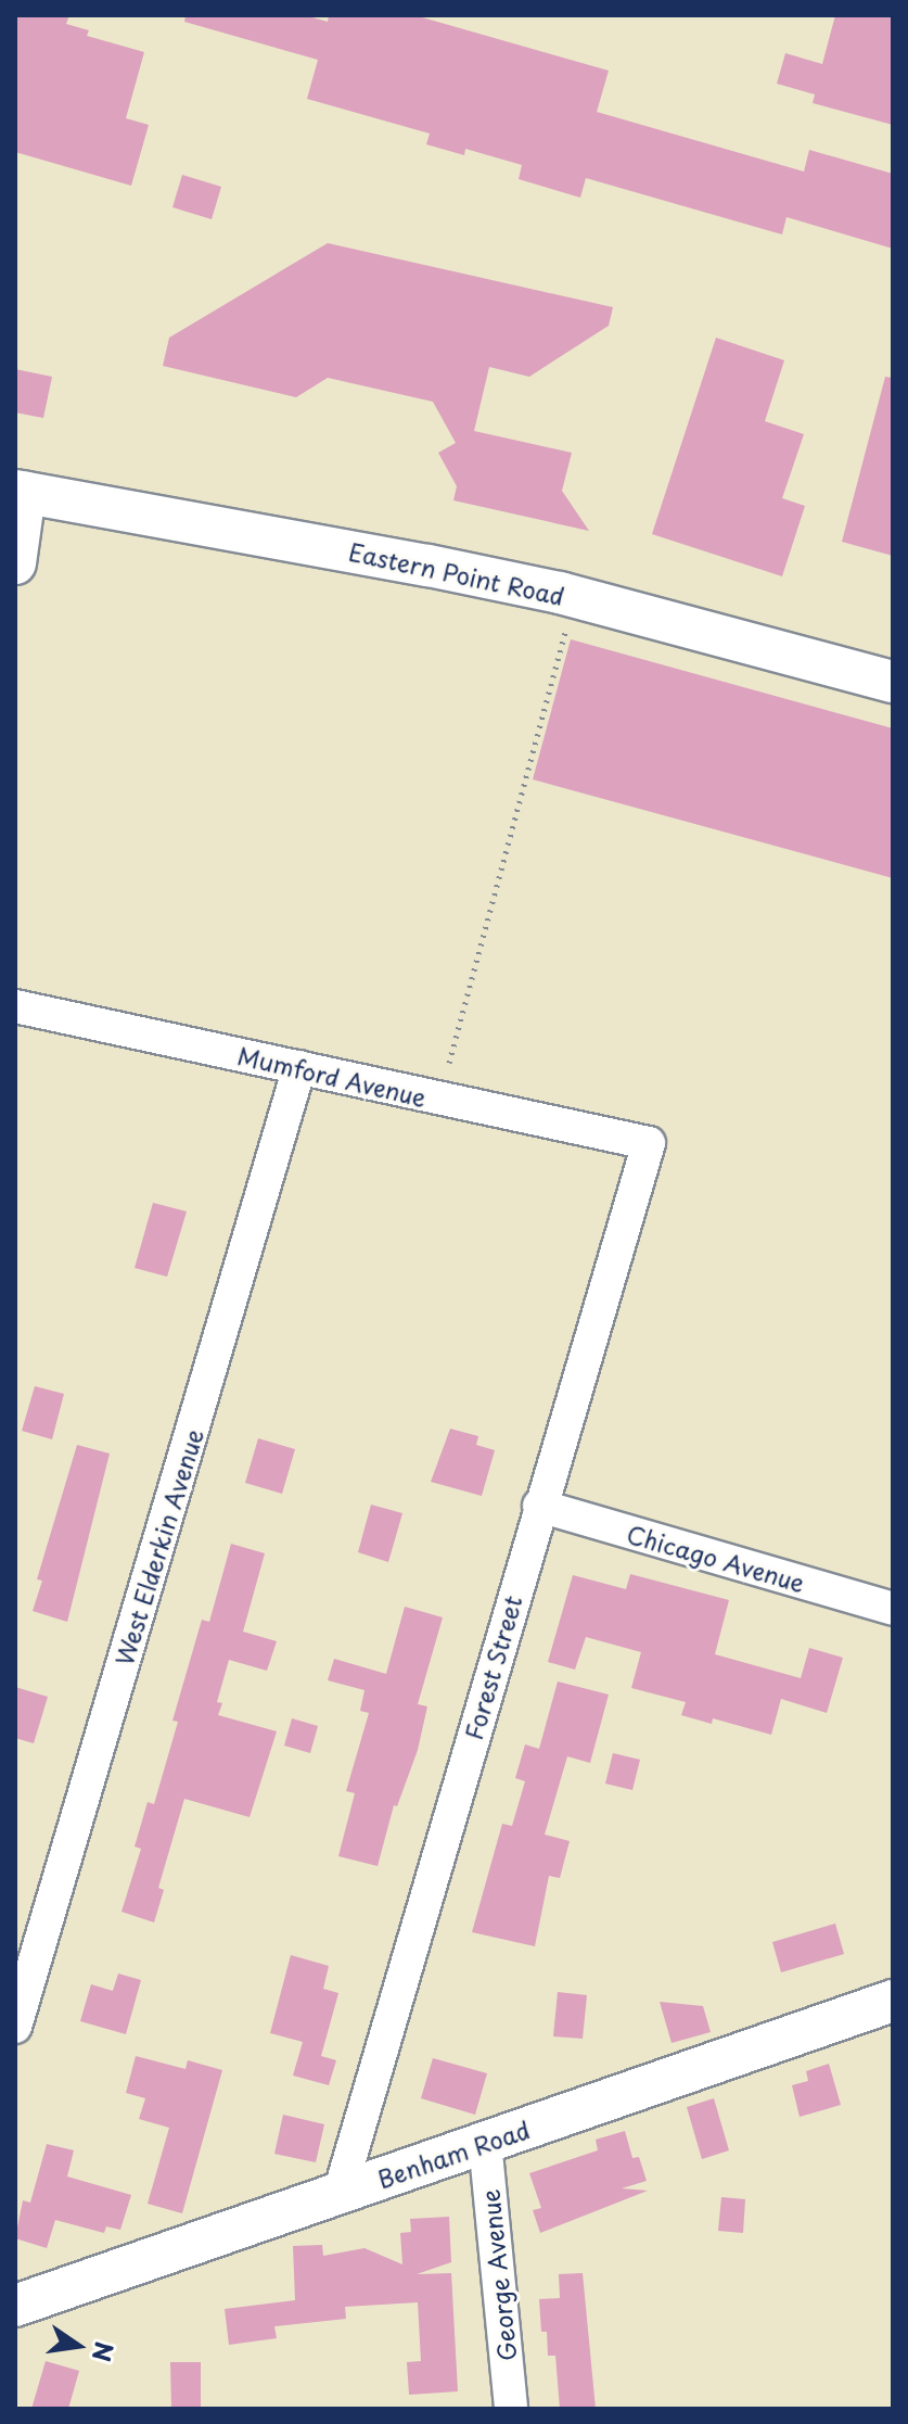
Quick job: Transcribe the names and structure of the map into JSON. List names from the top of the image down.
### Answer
{
  "streets": {
    "main road": ["Eastern Point Road", "Benham Road"],
    "street": [
      "Mumford Avenue",
      "West Elderkin Avenue",
      "Chicago Avenue",
      "Forest Street",
      "George Avenue"
    ]
  },
  "crossings": [
    ["Mumford Avenue", "West Elderkin Avenue"],
    ["Mumford Avenue", "Forest Street"],
    ["Chicago Avenue", "Forest Street"],
    ["Forest Street", "Benham Road"],
    ["Benham Road", "George Avenue"]
  ],
  "north": "right"
}
